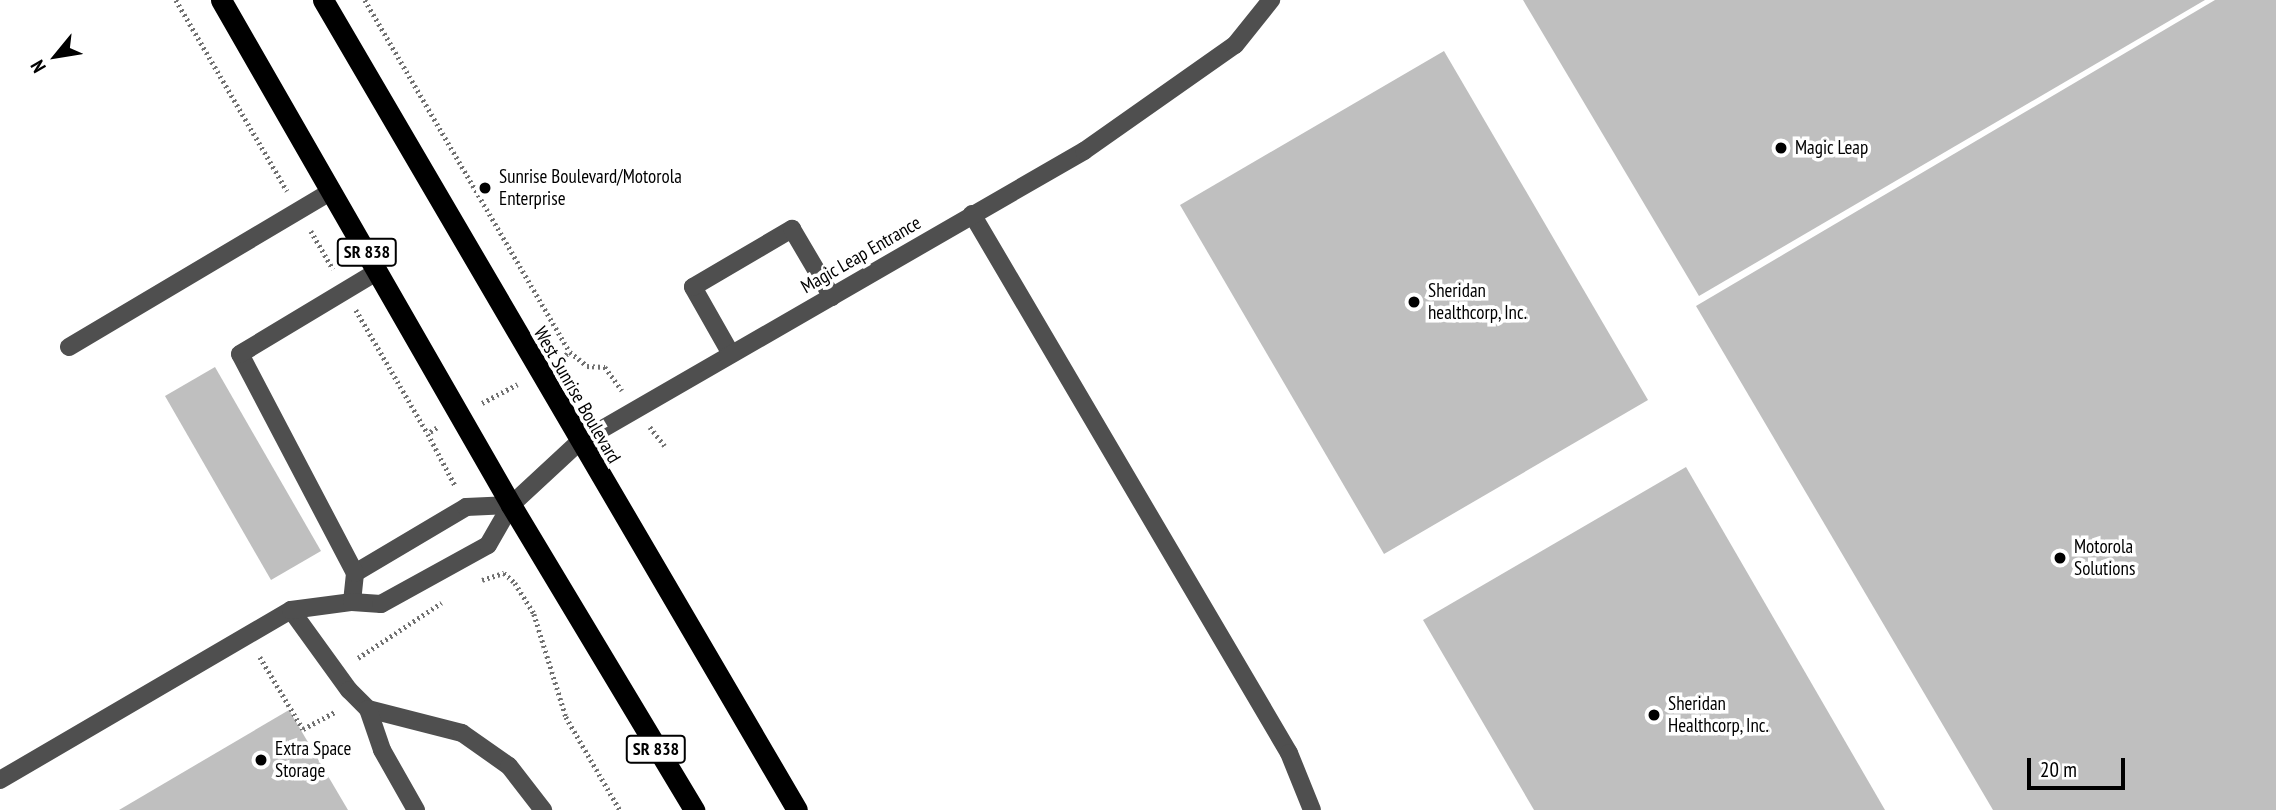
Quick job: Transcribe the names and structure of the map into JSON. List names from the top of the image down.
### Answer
{
  "streets": {
    "highway": ["SR 838", "West Sunrise Boulevard"],
    "street": ["Magic Leap Entrance"]
  },
  "crossings": [
    ["SR 838", "Magic Leap Entrance"],
    ["Magic Leap Entrance", "West Sunrise Boulevard"]
  ],
  "places": [
    "Magic Leap",
    "Sunrise Boulevard/Motorola Enterprise",
    "Sheridan healthcorp, Inc.",
    "Motorola Solutions",
    "Sheridan Healthcorp, Inc.",
    "Extra Space Storage"
  ],
  "scale_bar": "20 m",
  "north": "bottom left"
}
